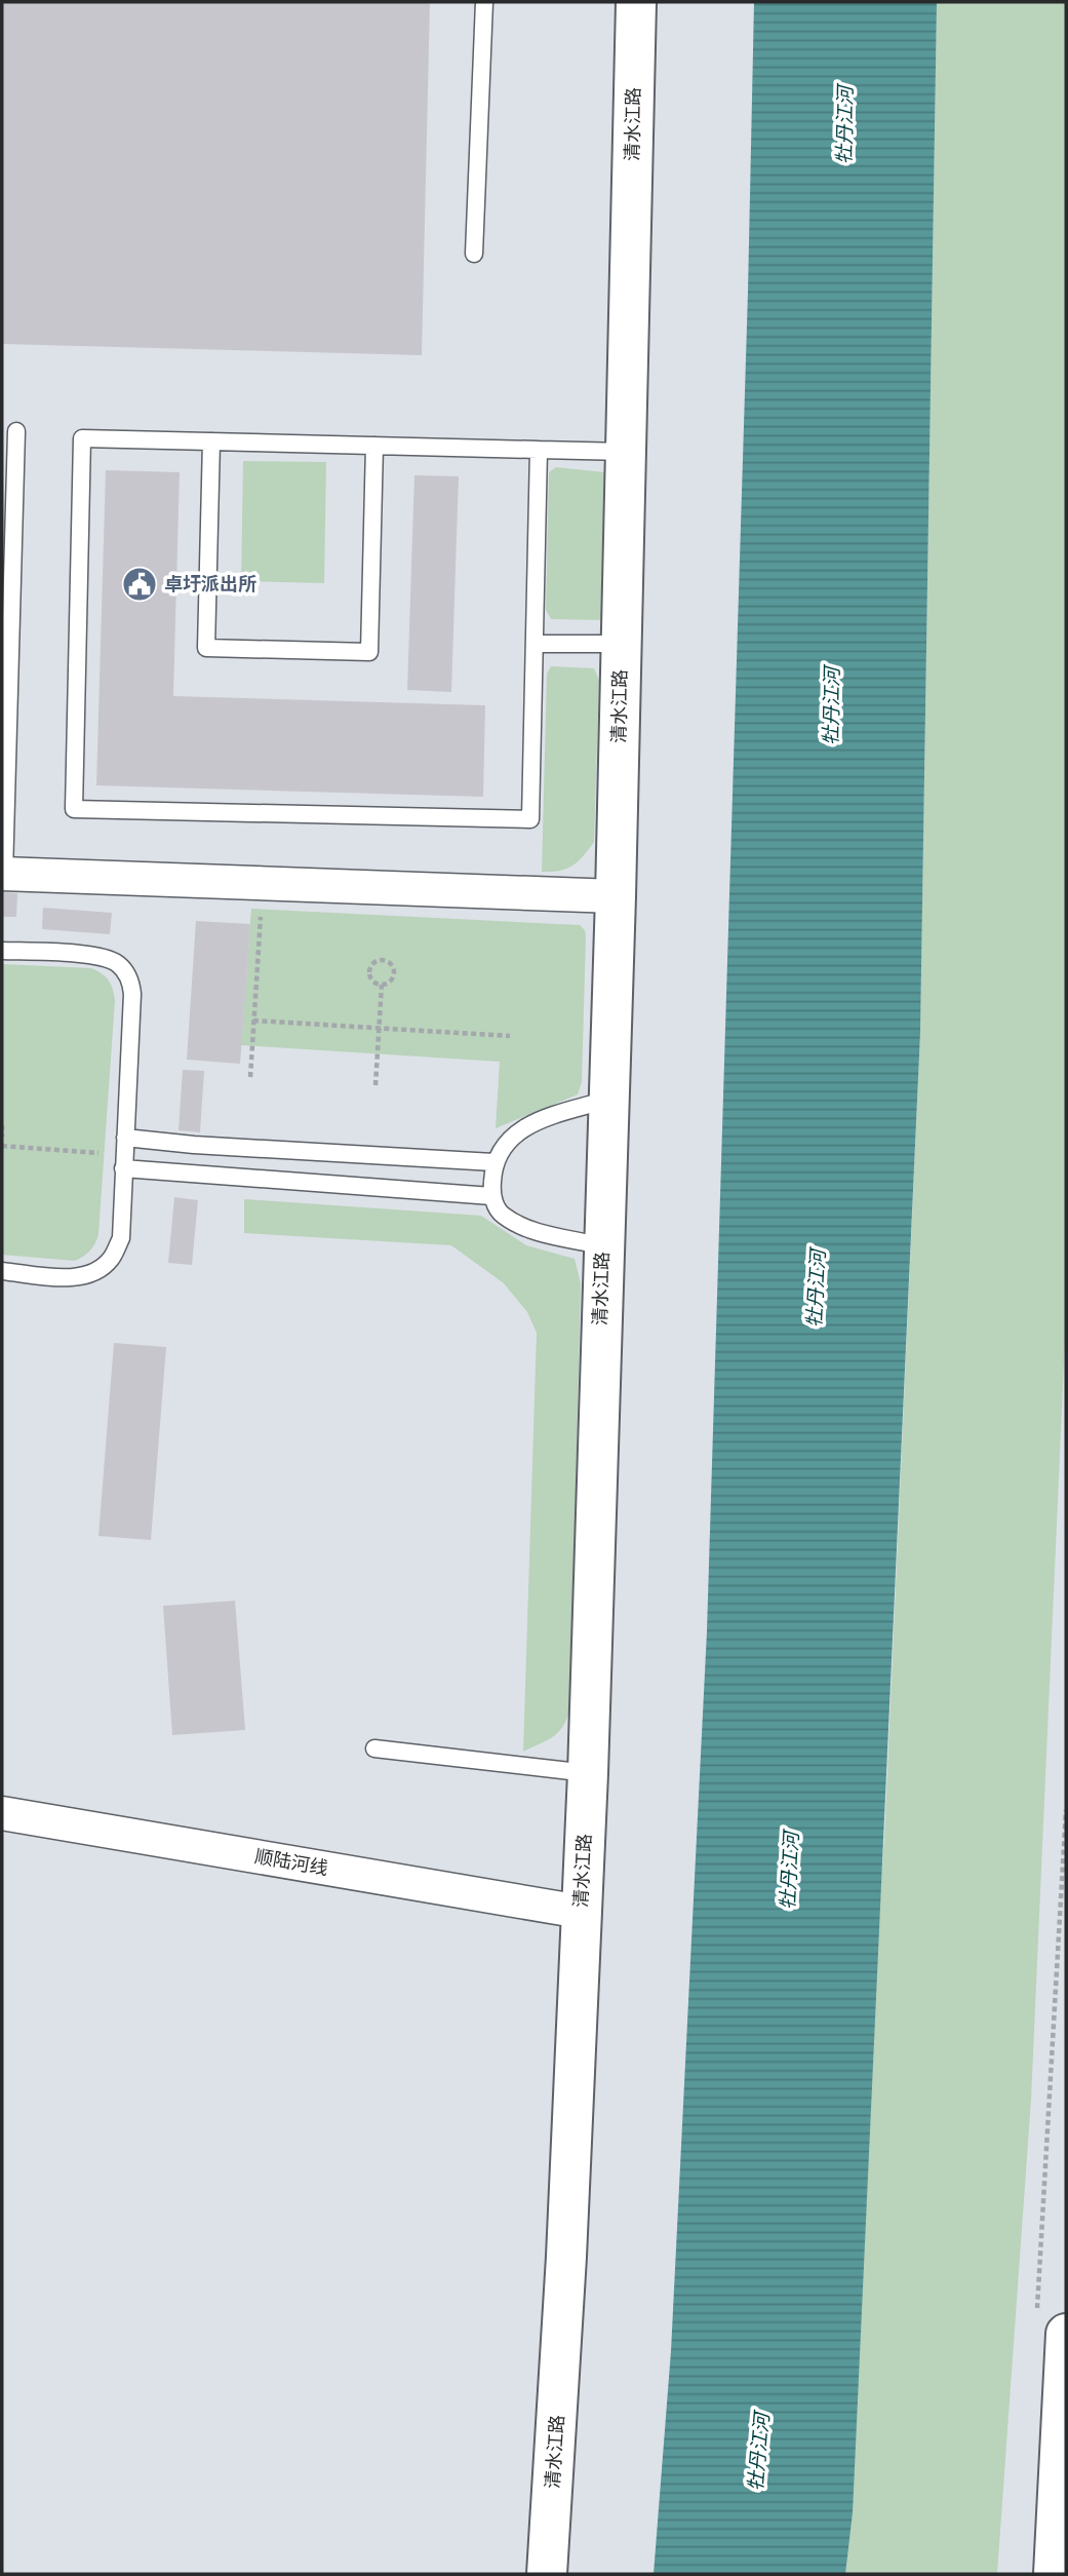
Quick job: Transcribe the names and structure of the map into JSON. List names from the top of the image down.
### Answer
{
  "streets": {
    "main road": ["清水江路"],
    "street": ["顺陆河线"]
  },
  "crossings": [
    ["清水江路", "顺陆河线"]
  ],
  "water": ["牡丹江河"],
  "places": {
    "public building": ["卓圩派出所"]
  }
}
